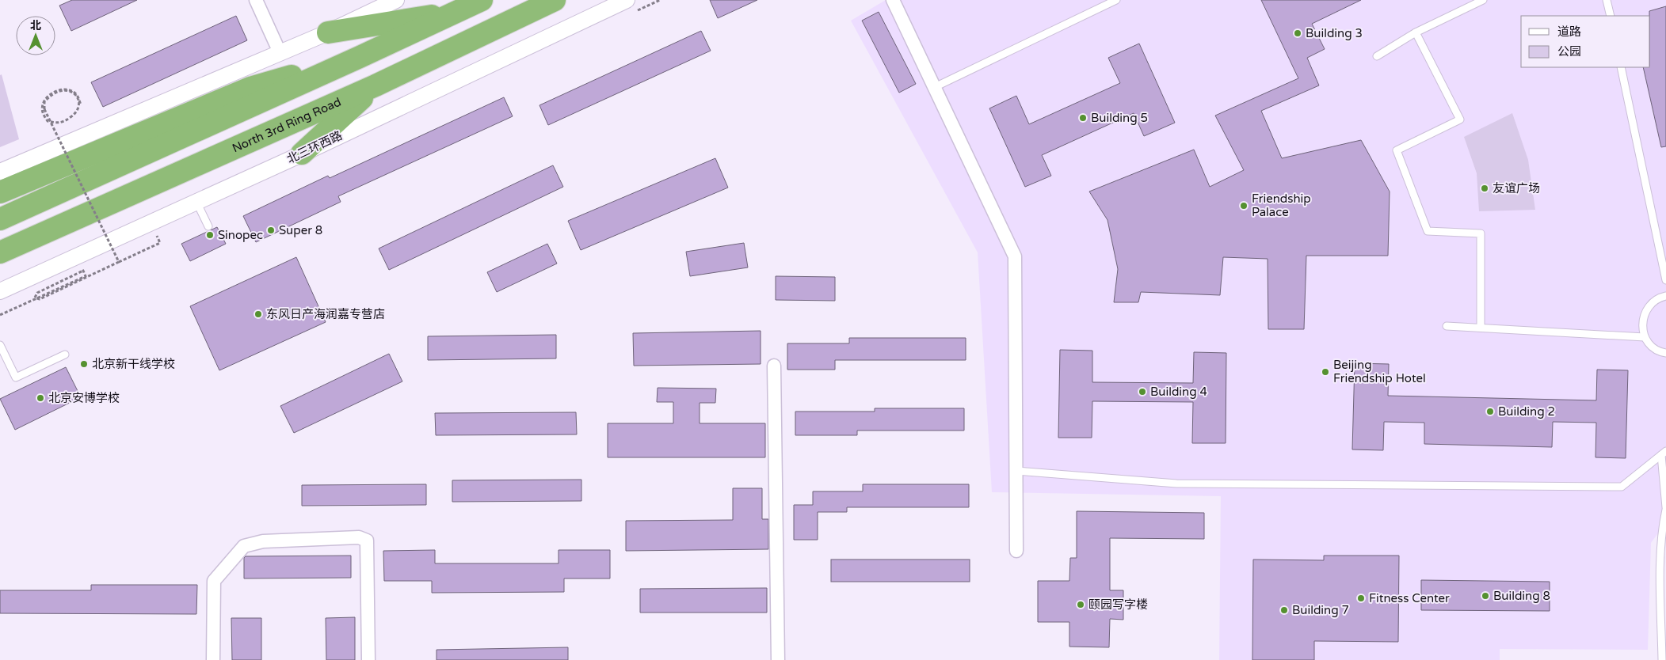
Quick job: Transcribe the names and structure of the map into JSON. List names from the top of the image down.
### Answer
{
  "streets": {
    "highway": ["North 3rd Ring Road"],
    "street": ["北三环西路"]
  },
  "places": [
    "Building 3",
    "Building 5",
    "友谊广场",
    "Friendship Palace",
    "Super 8",
    "Sinopec",
    "东风日产海润嘉专营店",
    "北京新干线学校",
    "Beijing Friendship Hotel",
    "Building 4",
    "北京安博学校",
    "Building 2",
    "Building 8",
    "Fitness Center",
    "颐园写字楼",
    "Building 7"
  ],
  "legend": ["道路", "公园"],
  "north": "top"
}
